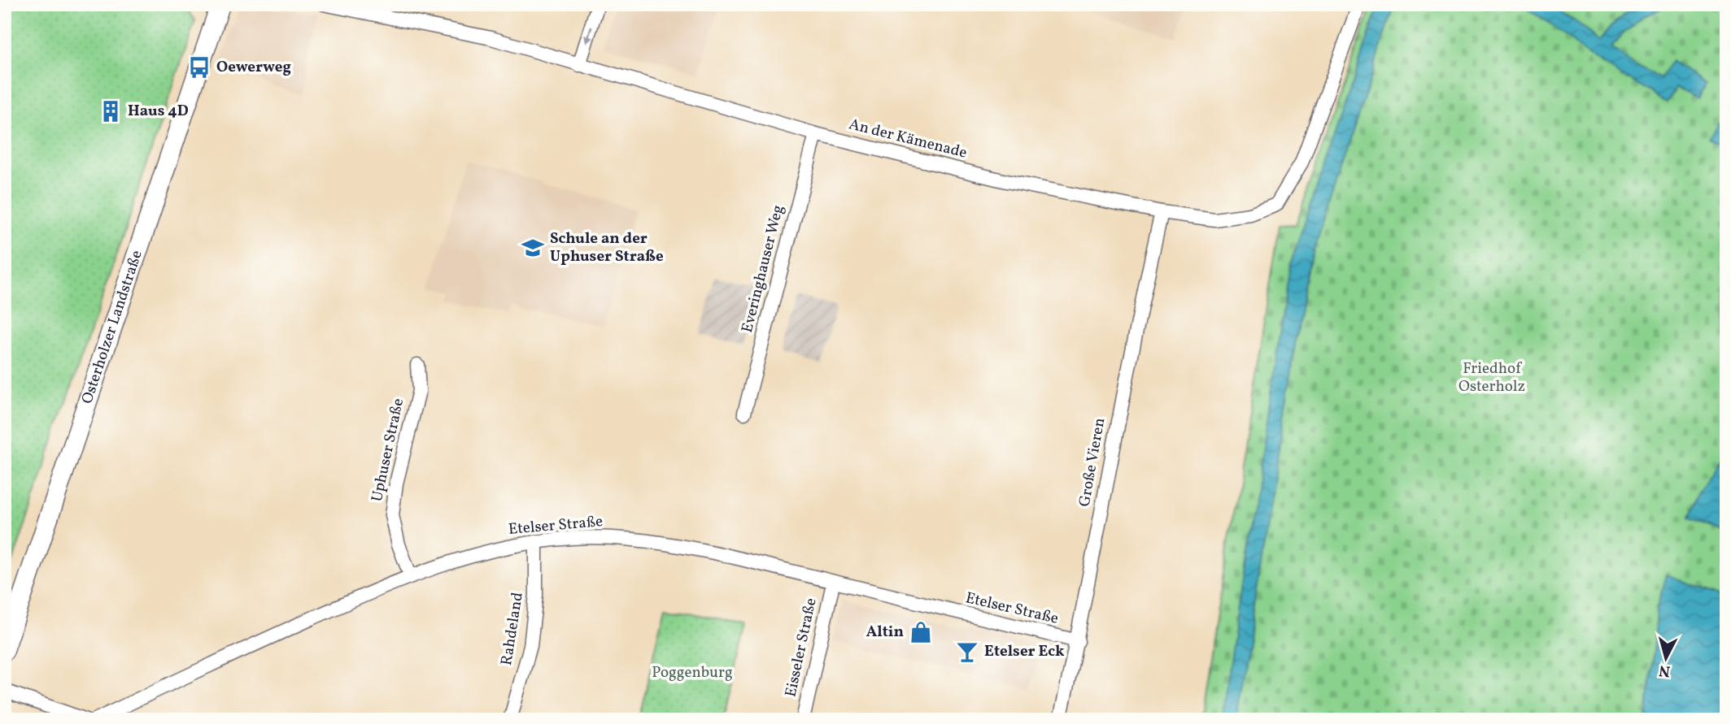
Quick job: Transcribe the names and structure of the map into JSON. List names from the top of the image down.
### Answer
{
  "streets": {
    "main road": ["Osterholzer Landstraße"],
    "street": [
      "An der Kämenade",
      "Everinghauser Weg",
      "Uphuser Straße",
      "Große Vieren",
      "Etelser Straße",
      "Rahdeland",
      "Eisseler Straße"
    ]
  },
  "crossings": [
    ["An der Kämenade", "Everinghauser Weg"],
    ["An der Kämenade", "Große Vieren"],
    ["Uphuser Straße", "Etelser Straße"],
    ["Große Vieren", "Etelser Straße"],
    ["Etelser Straße", "Rahdeland"],
    ["Etelser Straße", "Eisseler Straße"]
  ],
  "parks": ["Friedhof Osterholz", "Poggenburg"],
  "places": {
    "bus stop": ["Oewerweg"],
    "building": ["Haus 4D"],
    "school or university": ["Schule an der Uphuser Straße"],
    "shop": ["Altin"],
    "bar": ["Etelser Eck"]
  },
  "north": "bottom"
}
